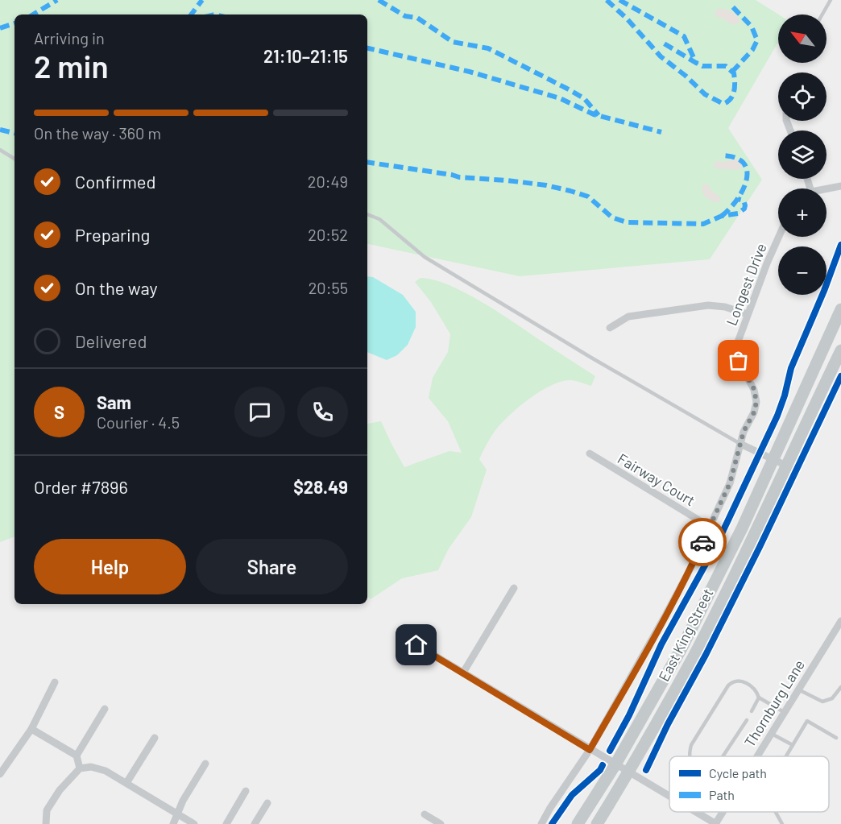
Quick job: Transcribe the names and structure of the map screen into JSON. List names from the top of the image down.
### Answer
{
  "streets": {
    "main road": ["East King Street"],
    "street": ["Longest Drive", "Fairway Court", "Thornburg Lane"]
  },
  "crossings": [
    ["Longest Drive", "Fairway Court"]
  ],
  "legend": ["Cycle path", "Path"],
  "north": "top left",
  "page": {
    "map_buttons": ["+", "−"],
    "heading": ["2 min", "Arriving in", "21:10–21:15"],
    "panel": [
      "Sam",
      "Courier · 4.5",
      "Order #7896",
      "$28.49"
    ],
    "bar": "On the way · 360 m",
    "list": [
      ["Confirmed", "20:49"],
      ["Preparing", "20:52"],
      ["On the way", "20:55"],
      "Delivered"
    ],
    "round": "S",
    "buttons": ["Help", "Share"]
  }
}
